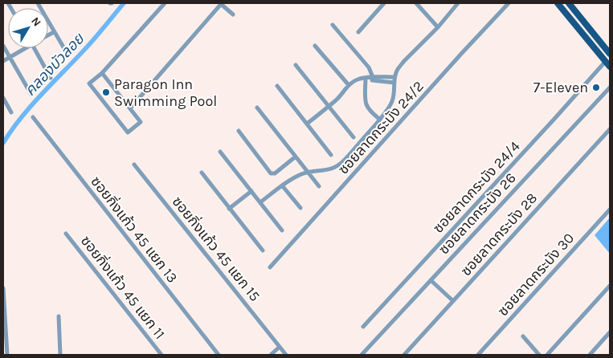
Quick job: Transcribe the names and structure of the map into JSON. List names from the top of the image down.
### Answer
{
  "streets": {
    "street": [
      "ซอยลาดกระบัง 24/2",
      "ซอยลาดกระบัง 24/4",
      "ซอยลาดกระบัง 26",
      "ซอยกิ่งแก้ว 45 แยก 13",
      "ซอยลาดกระบัง 28",
      "ซอยกิ่งแก้ว 45 แยก 15",
      "ซอยลาดกระบัง 30",
      "ซอยกิ่งแก้ว 45 แยก 11"
    ]
  },
  "water": ["คลองบัวลอย"],
  "places": ["7-Eleven", "Paragon Inn Swimming Pool"],
  "north": "top right"
}
